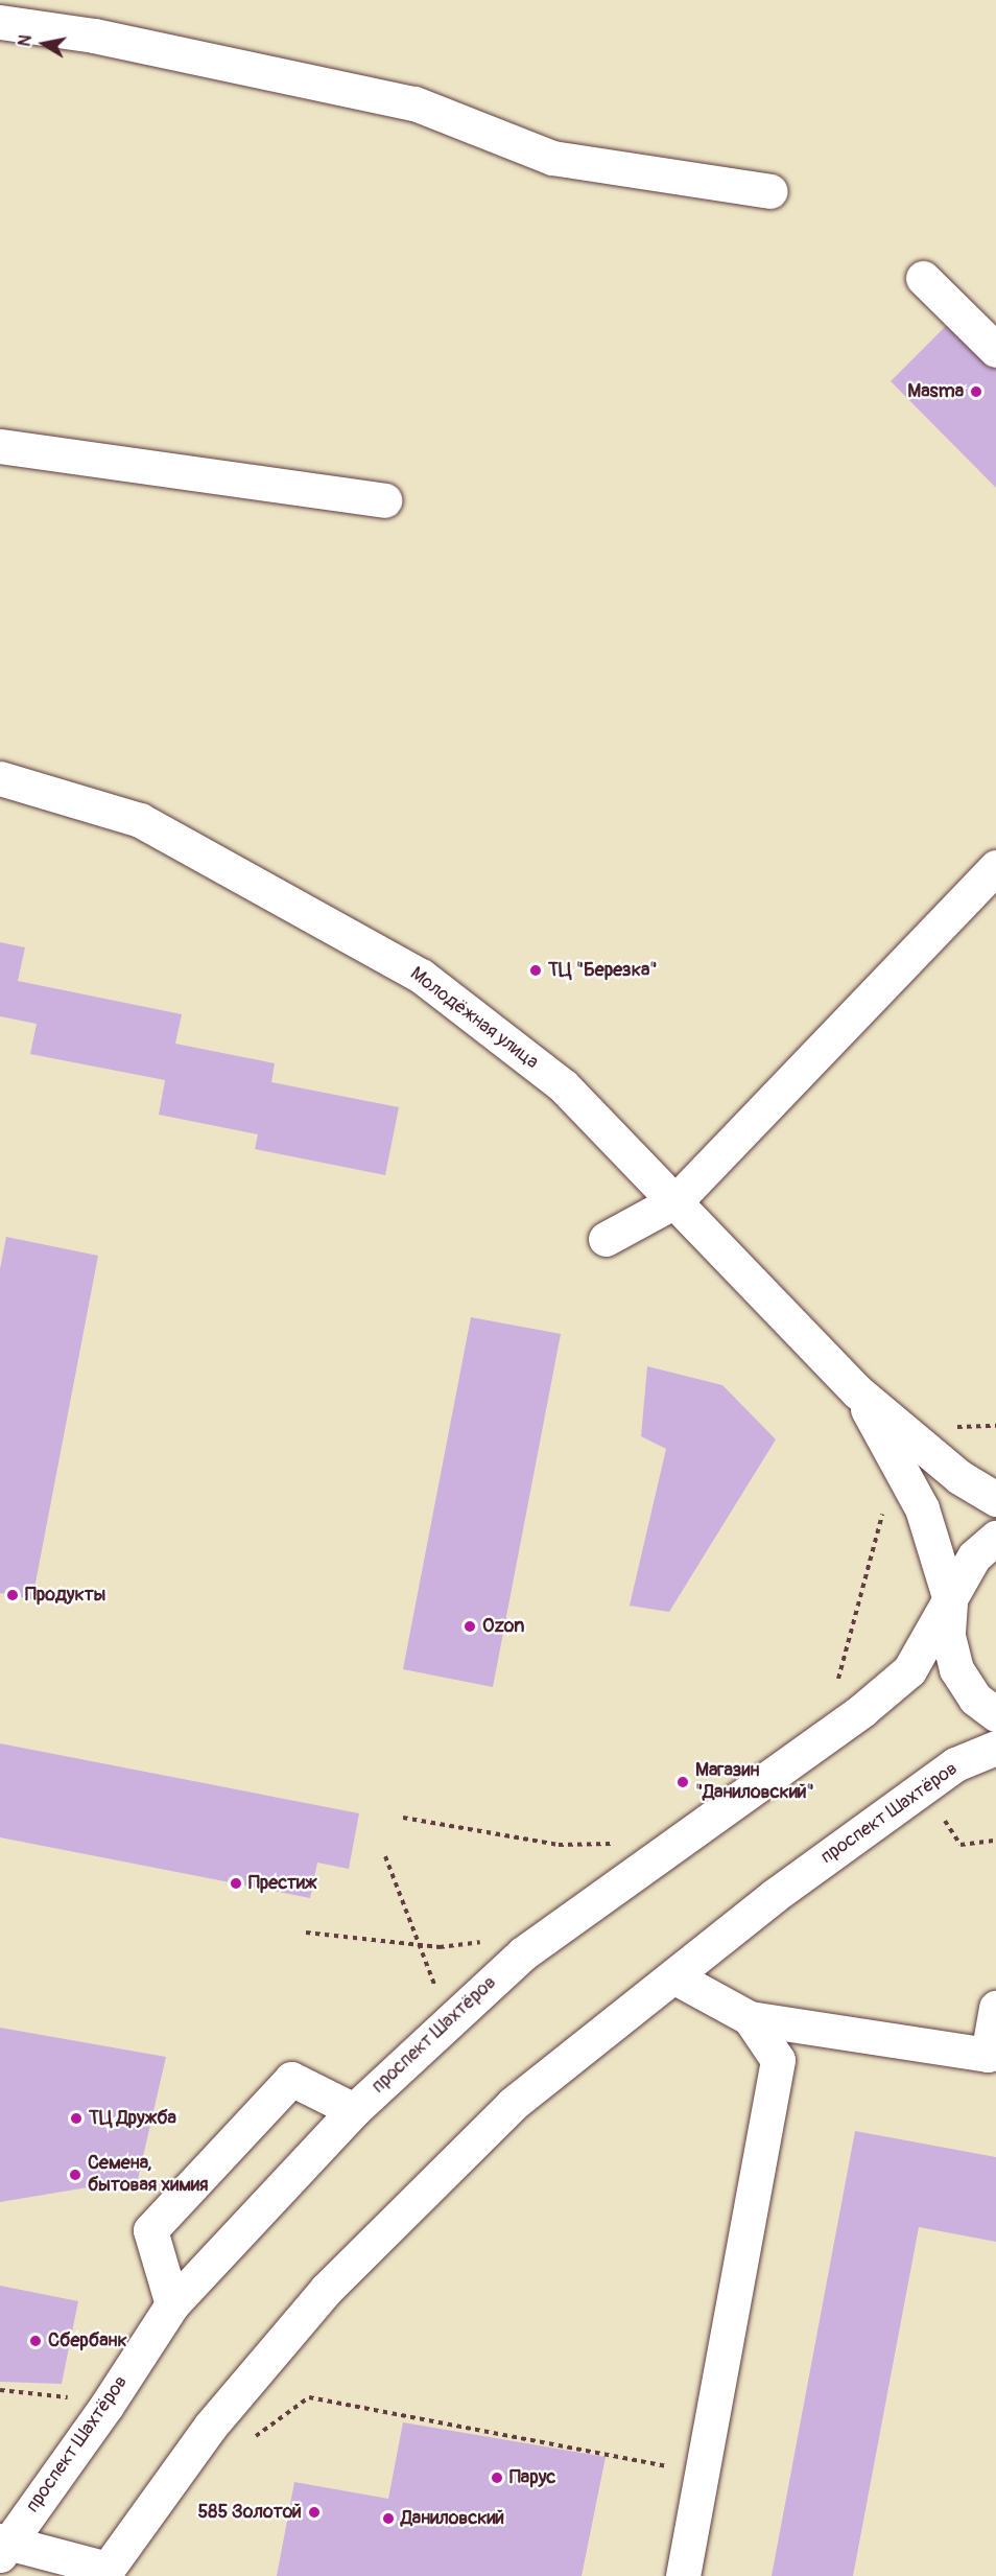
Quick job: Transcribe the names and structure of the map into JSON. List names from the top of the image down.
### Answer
{
  "streets": {
    "main road": ["Молодёжная улица", "проспект Шахтёров"]
  },
  "crossings": [
    ["Молодёжная улица", "проспект Шахтёров"]
  ],
  "places": [
    "Masma",
    "ТЦ \"Березка\"",
    "Продукты",
    "Ozon",
    "Магазин \"Даниловский\"",
    "Престиж",
    "ТЦ Дружба",
    "Семена, бытовая химия",
    "Сбербанк",
    "Парус",
    "585 Золотой",
    "Даниловский"
  ],
  "north": "left"
}
